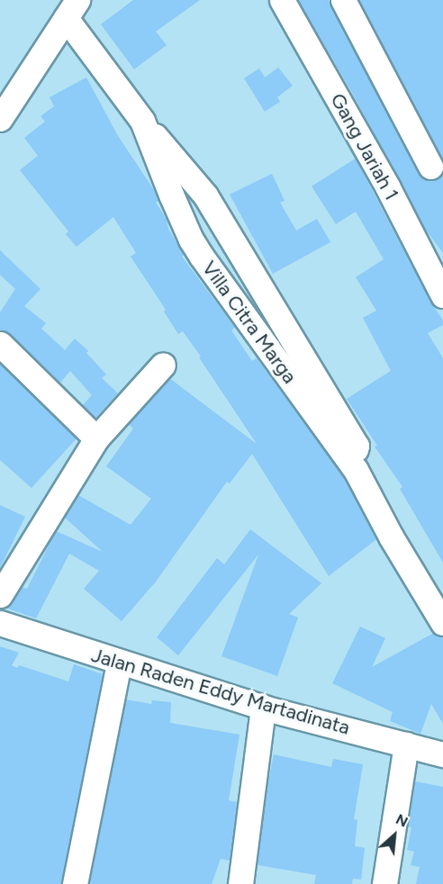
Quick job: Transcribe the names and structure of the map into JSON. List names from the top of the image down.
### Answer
{
  "streets": {
    "street": ["Gang Jariah 1", "Villa Citra Marga", "Jalan Raden Eddy Martadinata"]
  },
  "north": "top right"
}
